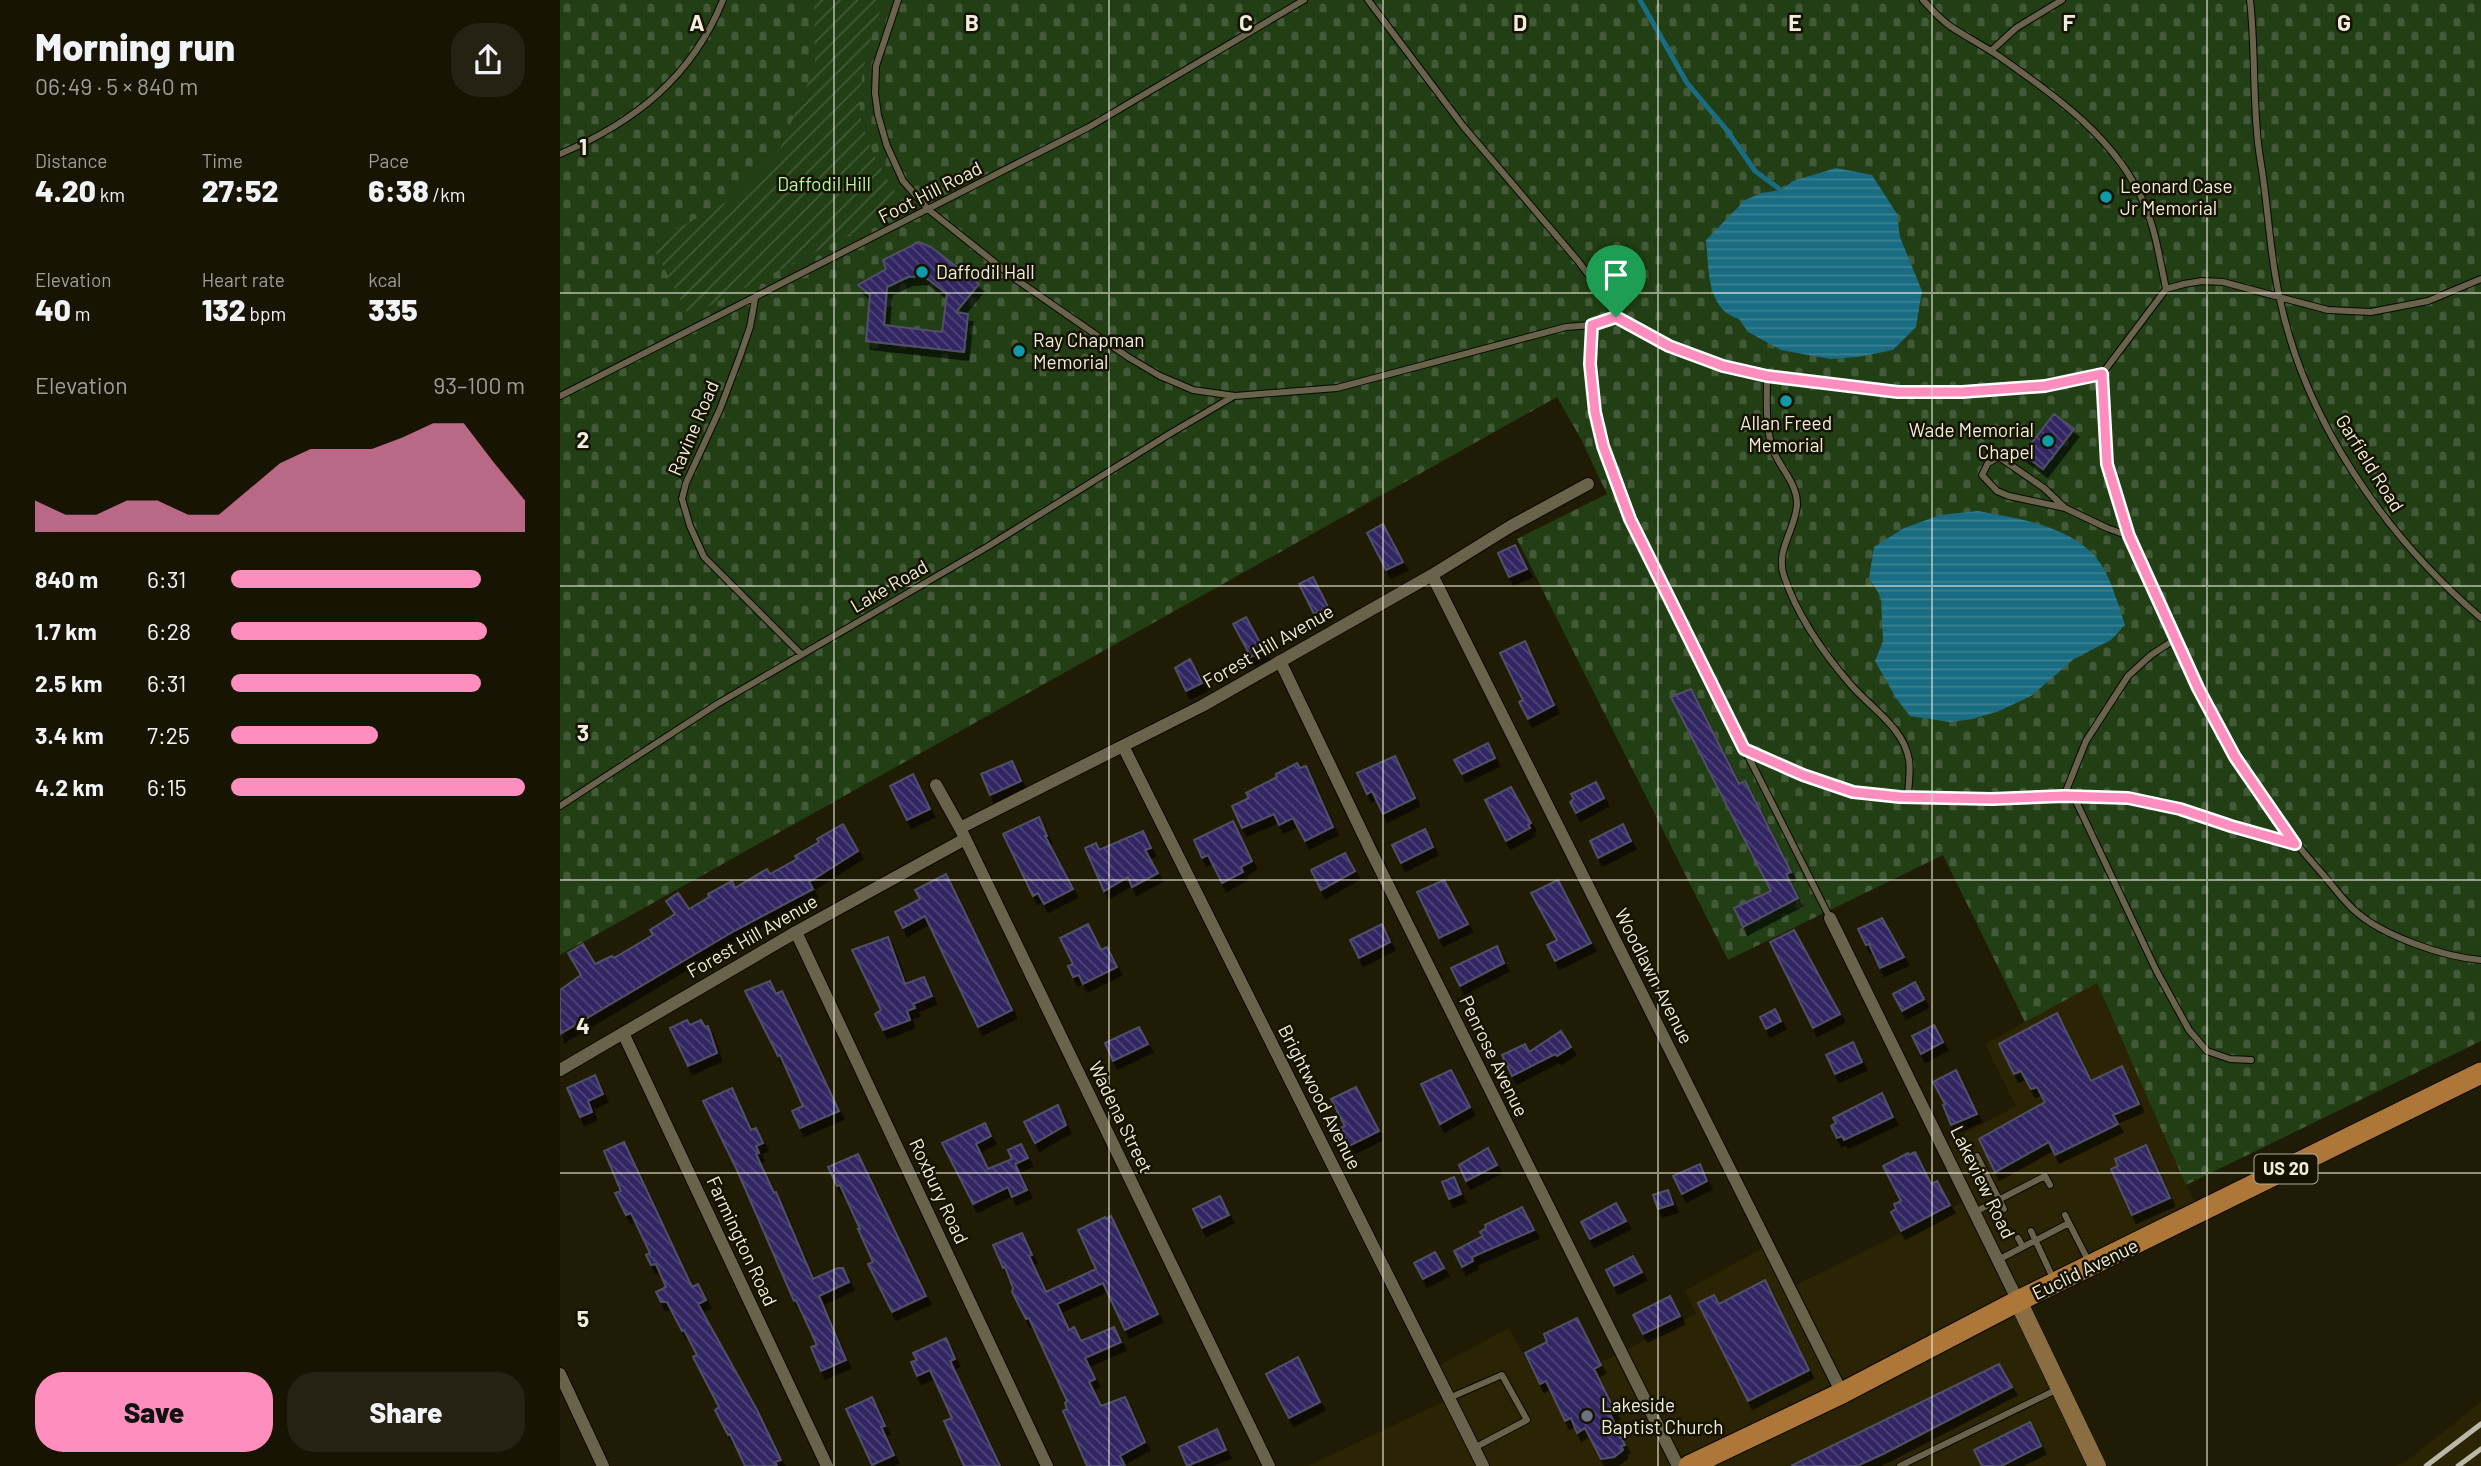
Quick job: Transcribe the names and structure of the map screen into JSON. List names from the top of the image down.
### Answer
{
  "streets": {
    "main road": ["US 20", "Euclid Avenue"],
    "street": [
      "Forest Hill Avenue",
      "Woodlawn Avenue",
      "Penrose Avenue",
      "Brightwood Avenue",
      "Wadena Street",
      "Lakeview Road",
      "Roxbury Road",
      "Farmington Road"
    ],
    "lane": [
      "Foot Hill Road",
      "Ravine Road",
      "Garfield Road",
      "Lake Road"
    ]
  },
  "crossings": [
    ["Foot Hill Road", "Ravine Road"],
    ["Ravine Road", "Lake Road"],
    ["Forest Hill Avenue", "Woodlawn Avenue"],
    ["Forest Hill Avenue", "Penrose Avenue"],
    ["Forest Hill Avenue", "Brightwood Avenue"],
    ["Forest Hill Avenue", "Wadena Street"],
    ["Forest Hill Avenue", "Roxbury Road"],
    ["Forest Hill Avenue", "Farmington Road"],
    ["Woodlawn Avenue", "Euclid Avenue"],
    ["Lakeview Road", "Euclid Avenue"]
  ],
  "parks": ["Daffodil Hill"],
  "places": [
    "Leonard Case Jr Memorial",
    "Daffodil Hall",
    "Ray Chapman Memorial",
    "Allan Freed Memorial",
    "Wade Memorial Chapel",
    "Lakeside Baptist Church"
  ],
  "page": {
    "heading": ["Morning run", "06:49 · 5 × 840 m"],
    "stats": [
      ["Distance", "4.20 km"],
      ["Time", "27:52"],
      ["Pace", "6:38 /km"],
      ["Elevation", "40 m"],
      ["Heart rate", "132 bpm"],
      ["kcal", "335"]
    ],
    "chart": ["Elevation", "93–100 m"],
    "list": [
      {
        "name": "840 m",
        "note": "6:31"
      },
      {
        "name": "1.7 km",
        "note": "6:28"
      },
      {
        "name": "2.5 km",
        "note": "6:31"
      },
      {
        "name": "3.4 km",
        "note": "7:25"
      },
      {
        "name": "4.2 km",
        "note": "6:15"
      }
    ],
    "buttons": ["Save", "Share"]
  },
  "grid": {
    "columns": [
      "A",
      "B",
      "C",
      "D",
      "E",
      "F",
      "G"
    ],
    "rows": [
      "1",
      "2",
      "3",
      "4",
      "5"
    ]
  }
}
